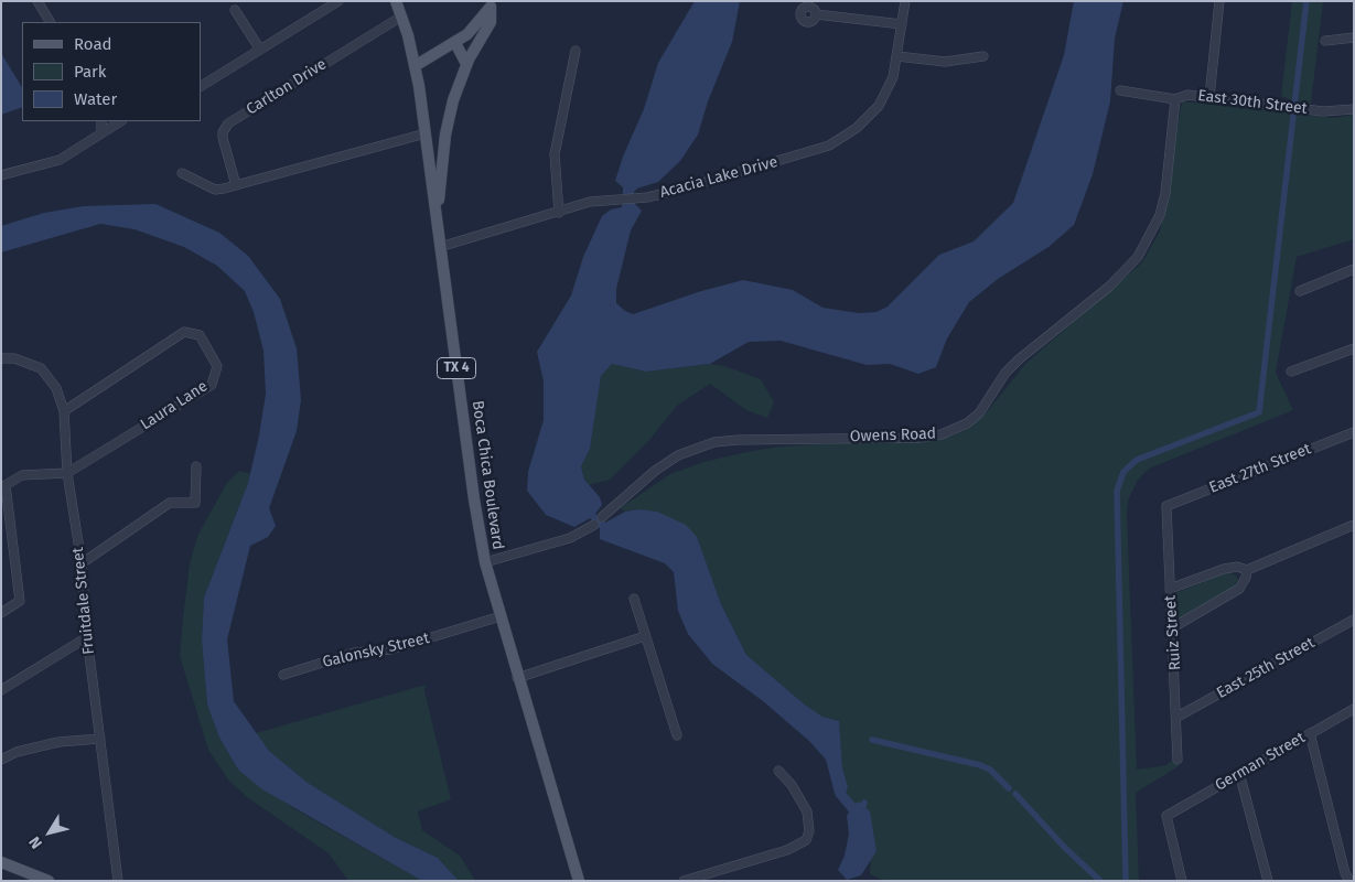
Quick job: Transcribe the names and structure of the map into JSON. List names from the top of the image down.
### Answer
{
  "streets": {
    "main road": ["TX 4", "Boca Chica Boulevard"],
    "street": [
      "Carlton Drive",
      "East 30th Street",
      "Acacia Lake Drive",
      "Laura Lane",
      "Owens Road",
      "East 27th Street",
      "Fruitdale Street",
      "Ruiz Street",
      "Galonsky Street",
      "East 25th Street",
      "German Street"
    ]
  },
  "crossings": [
    ["Carlton Drive", "Boca Chica Boulevard"],
    ["East 30th Street", "Owens Road"],
    ["Acacia Lake Drive", "Boca Chica Boulevard"],
    ["Laura Lane", "Fruitdale Street"],
    ["East 27th Street", "Ruiz Street"],
    ["Boca Chica Boulevard", "Galonsky Street"],
    ["Ruiz Street", "East 25th Street"]
  ],
  "legend": ["Road", "Park", "Water"],
  "north": "bottom left"
}
